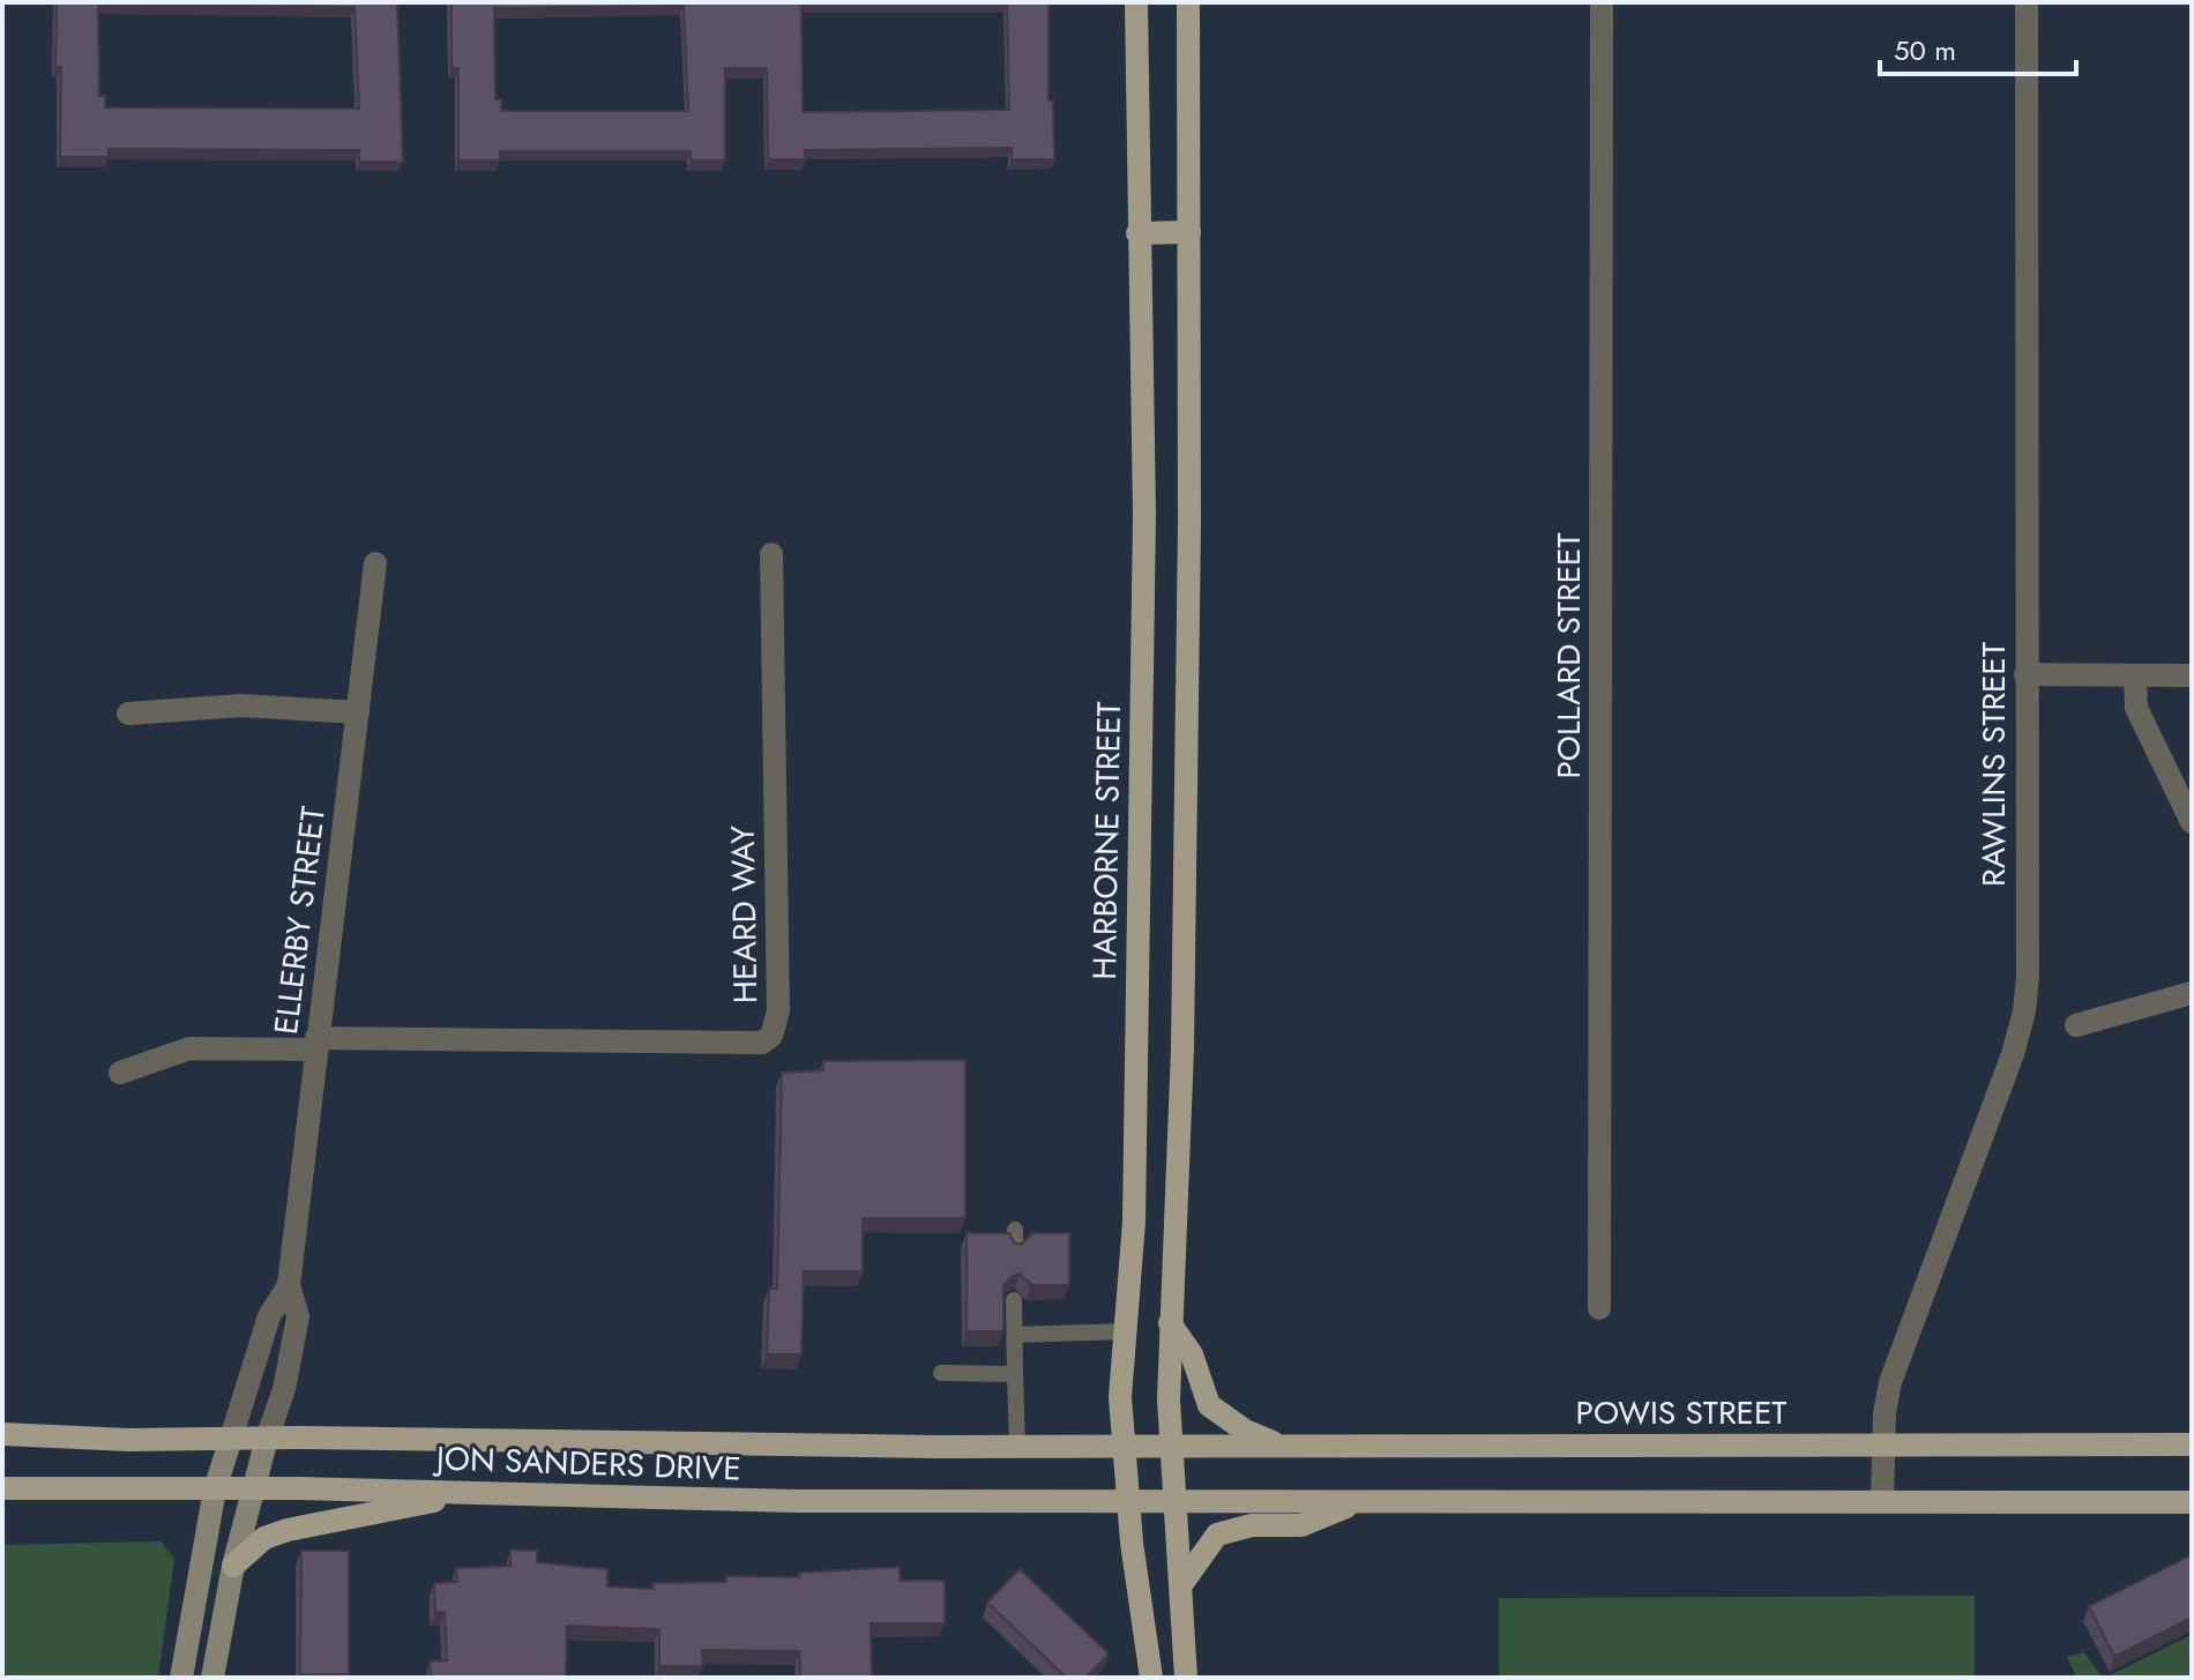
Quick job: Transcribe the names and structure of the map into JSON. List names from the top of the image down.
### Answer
{
  "streets": {
    "main road": ["HARBORNE STREET", "POWIS STREET", "JON SANDERS DRIVE"],
    "street": [
      "POLLARD STREET",
      "RAWLINS STREET",
      "HEARD WAY",
      "ELLERBY STREET"
    ]
  },
  "crossings": [
    ["RAWLINS STREET", "POWIS STREET"],
    ["HARBORNE STREET", "JON SANDERS DRIVE"],
    ["HEARD WAY", "ELLERBY STREET"],
    ["ELLERBY STREET", "JON SANDERS DRIVE"],
    ["POWIS STREET", "JON SANDERS DRIVE"]
  ],
  "scale_bar": "50 m"
}
